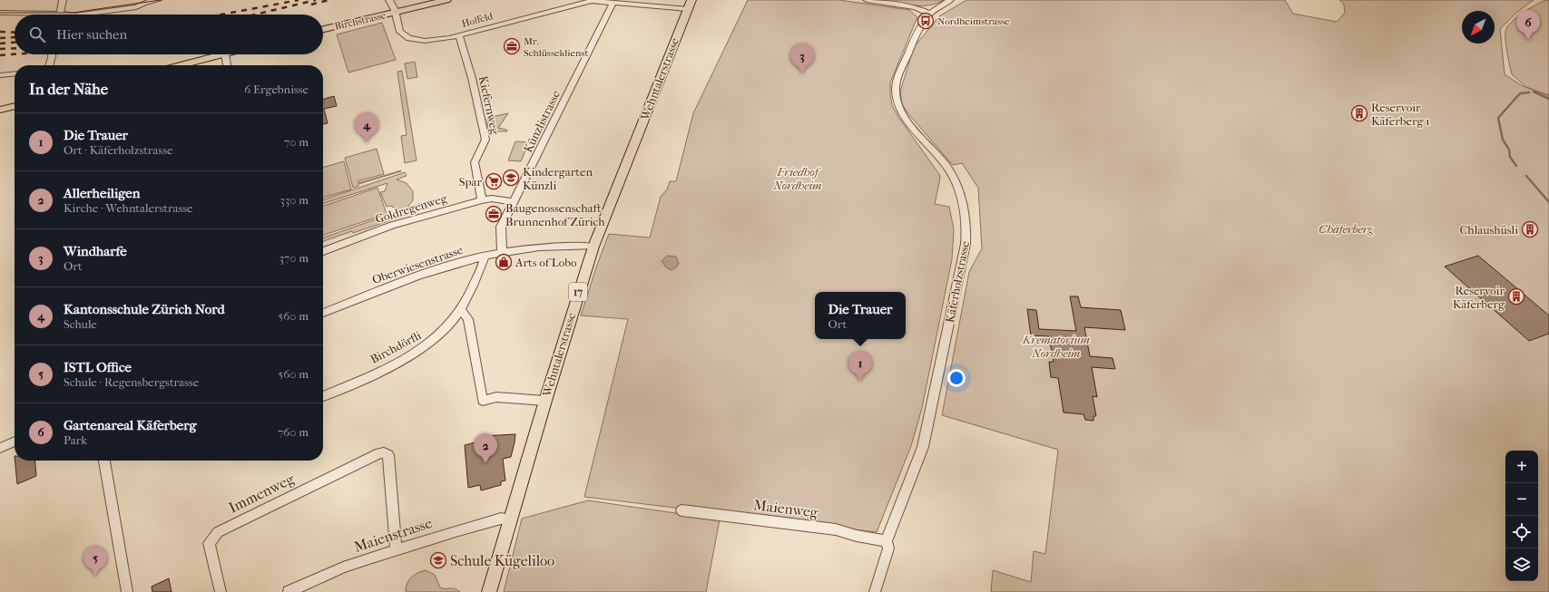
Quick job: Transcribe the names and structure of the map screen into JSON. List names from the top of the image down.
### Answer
{
  "streets": {
    "main road": ["Birchstrasse", "Wehntalerstrasse", "17"],
    "street": [
      "Hoffeld",
      "Kiefernweg",
      "Künzlistrasse",
      "Goldregenweg",
      "Oberwiesenstrasse",
      "Käferholzstrasse",
      "Birchdörfli",
      "Immenweg",
      "Maienweg",
      "Maienstrasse"
    ]
  },
  "crossings": [
    ["Hoffeld", "Birchstrasse"],
    ["Hoffeld", "Wehntalerstrasse"],
    ["Hoffeld", "Kiefernweg"],
    ["Hoffeld", "Künzlistrasse"],
    ["Wehntalerstrasse", "Oberwiesenstrasse"],
    ["Wehntalerstrasse", "Maienstrasse"],
    ["Kiefernweg", "Goldregenweg"],
    ["Künzlistrasse", "Goldregenweg"],
    ["Künzlistrasse", "Oberwiesenstrasse"],
    ["Oberwiesenstrasse", "Birchdörfli"],
    ["Käferholzstrasse", "Maienweg"],
    ["Immenweg", "Maienstrasse"]
  ],
  "parks": ["Friedhof Nordheim", "Chäferberg", "Krematorium Nordheim"],
  "places": {
    "bus stop": ["Nordheimstrasse"],
    "office": ["Mr. Schlüsseldienst", "Baugenossenschaft Brunnenhof Zürich"],
    "building": ["Reservoir Käferberg 1", "Chlaushüsli", "Reservoir Käferberg"],
    "school or university": ["Kindergarten Künzli", "Schule Kügeliloo"],
    "supermarket": ["Spar"],
    "shop": ["Arts of Lobo"]
  },
  "north": "bottom left",
  "page": {
    "pins": [
      "6",
      "3",
      "4",
      "1",
      "2",
      "5"
    ],
    "search": "Hier suchen",
    "heading": ["In der Nähe", "6 Ergebnisse"],
    "list": [
      {
        "mark": "1",
        "name": "Die Trauer",
        "note": "Ort · Käferholzstrasse",
        "value": "70 m"
      },
      {
        "mark": "2",
        "name": "Allerheiligen",
        "note": "Kirche · Wehntalerstrasse",
        "value": "330 m"
      },
      {
        "mark": "3",
        "name": "Windharfe",
        "note": "Ort",
        "value": "370 m"
      },
      {
        "mark": "4",
        "name": "Kantonsschule Zürich Nord",
        "note": "Schule",
        "value": "560 m"
      },
      {
        "mark": "5",
        "name": "ISTL Office",
        "note": "Schule · Regensbergstrasse",
        "value": "560 m"
      },
      {
        "mark": "6",
        "name": "Gartenareal Käferberg",
        "note": "Park",
        "value": "760 m"
      }
    ],
    "popup": ["Die Trauer", "Ort"],
    "map_buttons": ["+", "−"]
  }
}
